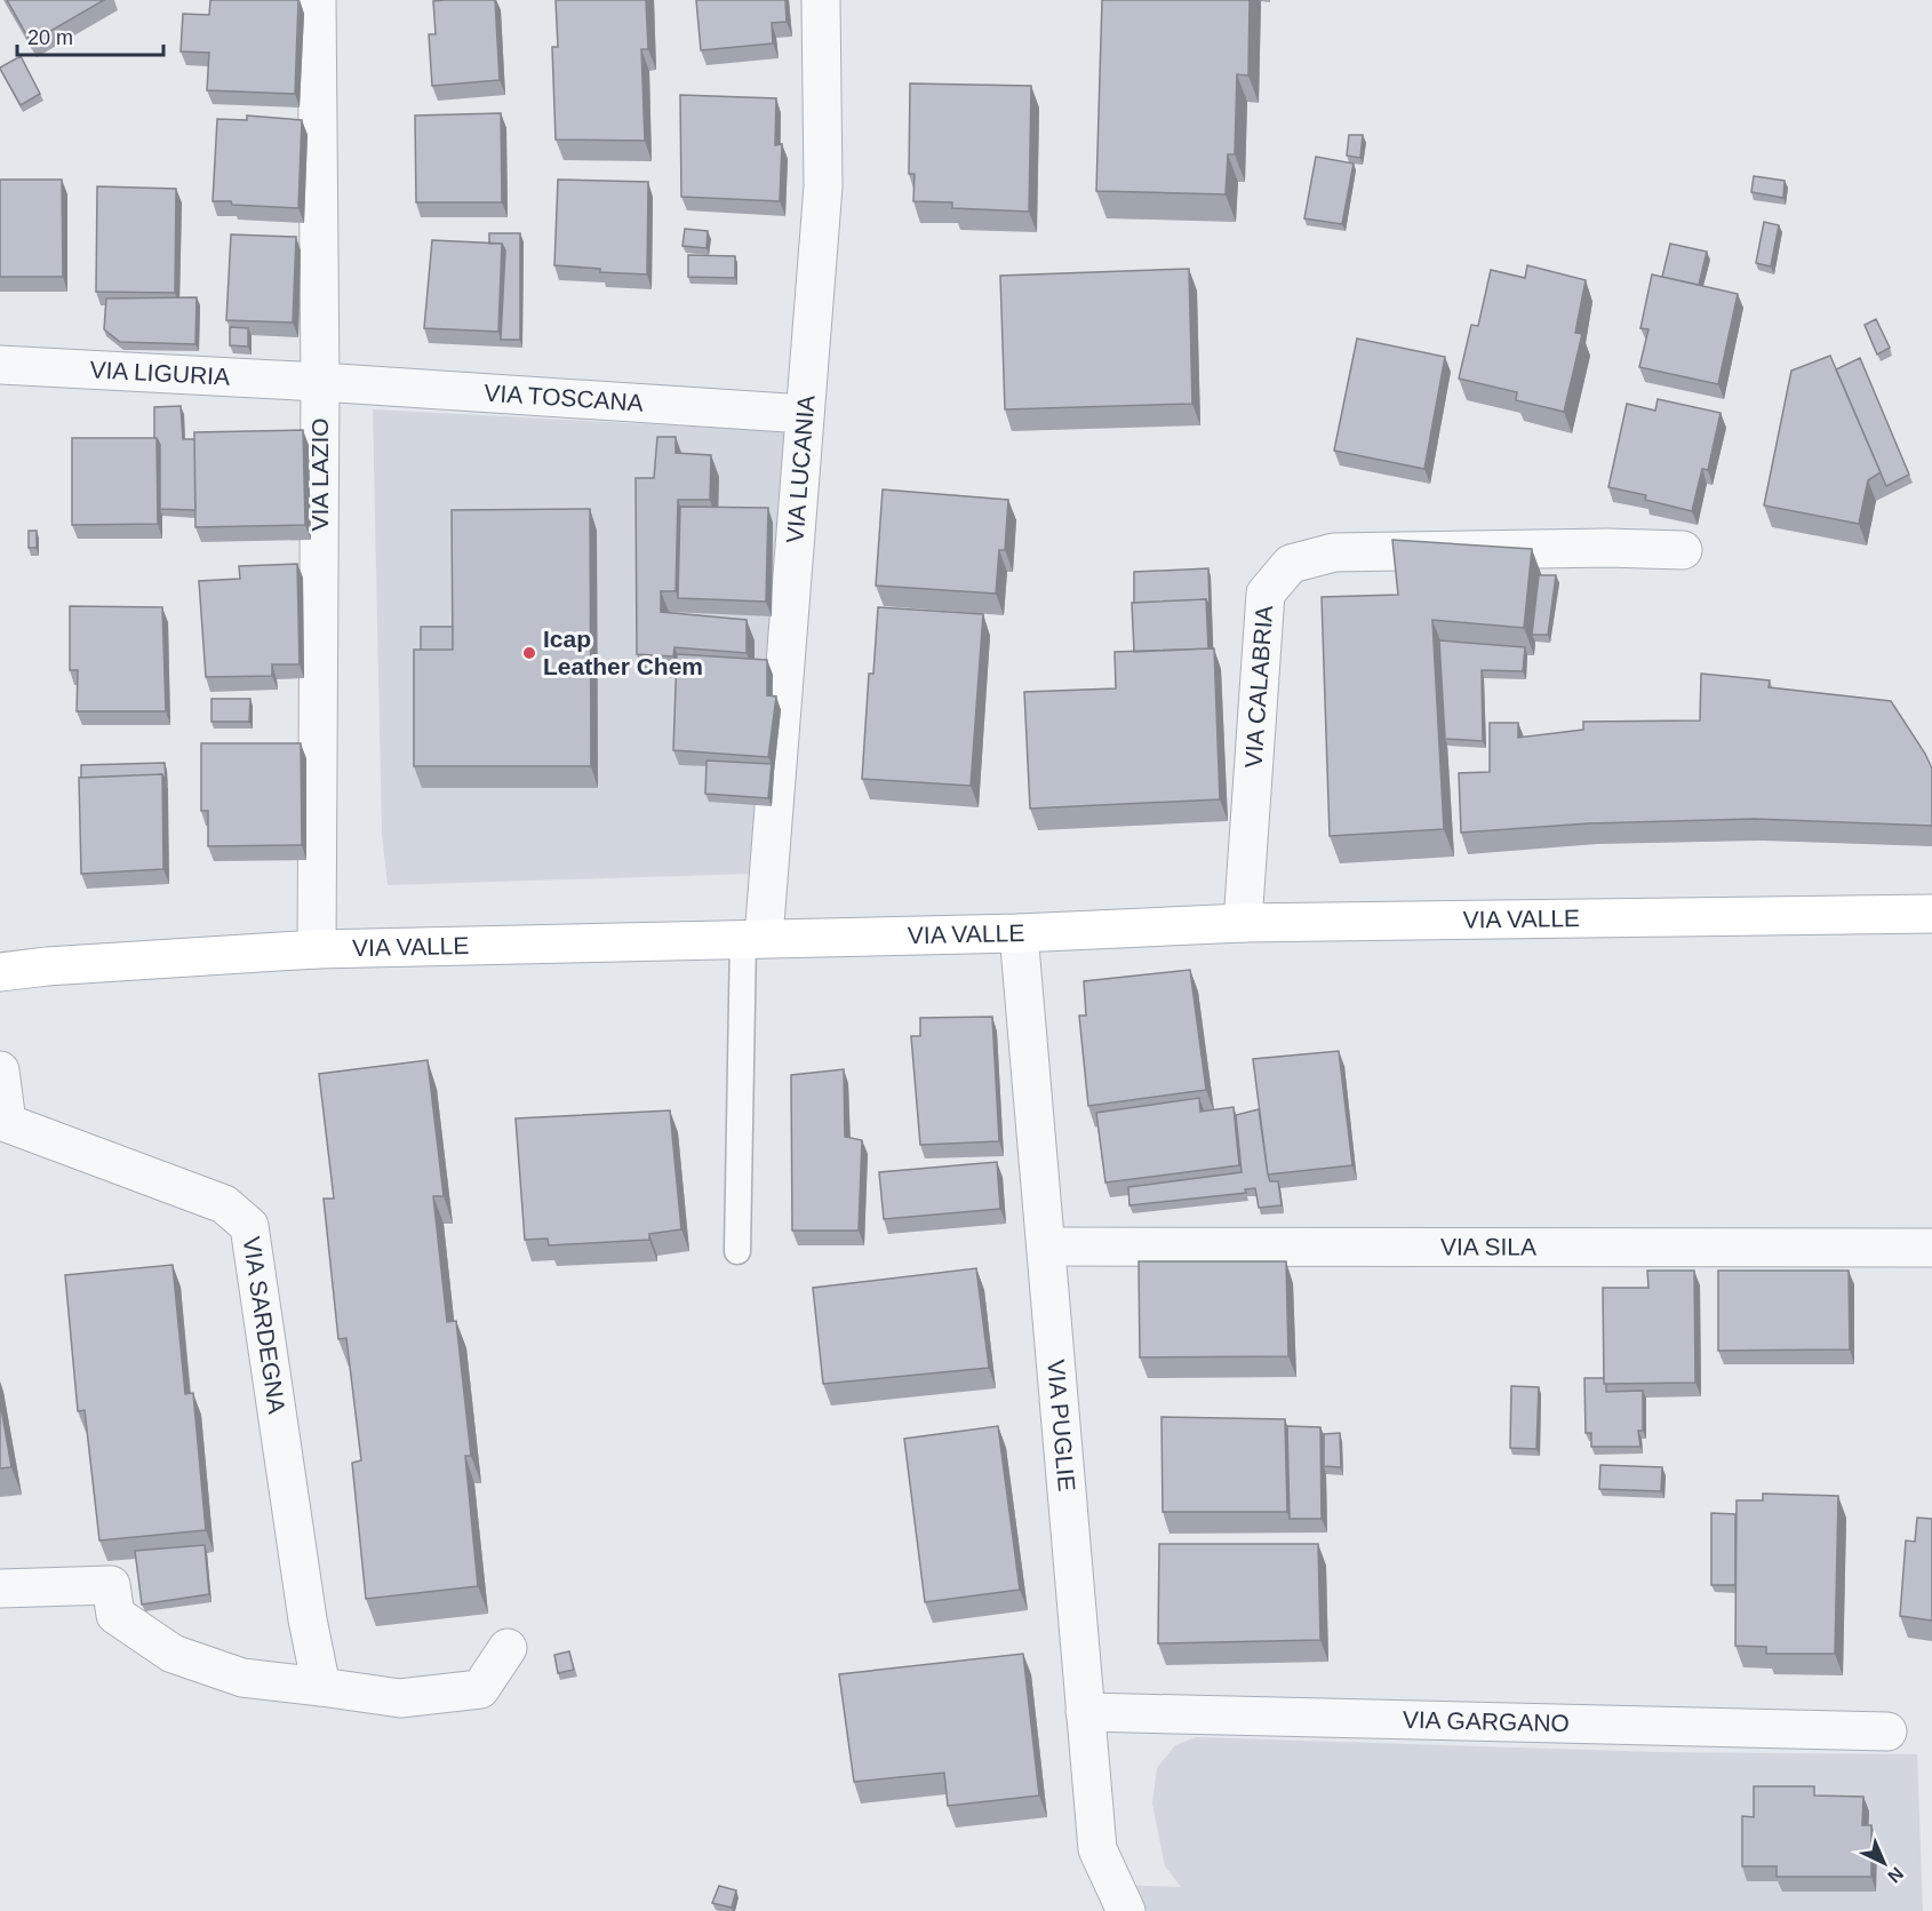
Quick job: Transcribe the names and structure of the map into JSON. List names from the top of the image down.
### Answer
{
  "streets": {
    "main road": ["VIA VALLE"],
    "street": [
      "VIA LIGURIA",
      "VIA TOSCANA",
      "VIA LUCANIA",
      "VIA LAZIO",
      "VIA CALABRIA",
      "VIA SILA",
      "VIA SARDEGNA",
      "VIA PUGLIE",
      "VIA GARGANO"
    ]
  },
  "crossings": [
    ["VIA LIGURIA", "VIA TOSCANA"],
    ["VIA LIGURIA", "VIA LAZIO"],
    ["VIA TOSCANA", "VIA LUCANIA"],
    ["VIA TOSCANA", "VIA LAZIO"],
    ["VIA LUCANIA", "VIA VALLE"],
    ["VIA LAZIO", "VIA VALLE"],
    ["VIA CALABRIA", "VIA VALLE"],
    ["VIA VALLE", "VIA PUGLIE"],
    ["VIA SILA", "VIA PUGLIE"],
    ["VIA PUGLIE", "VIA GARGANO"]
  ],
  "places": ["Icap Leather Chem"],
  "scale_bar": "20 m",
  "north": "bottom right"
}
